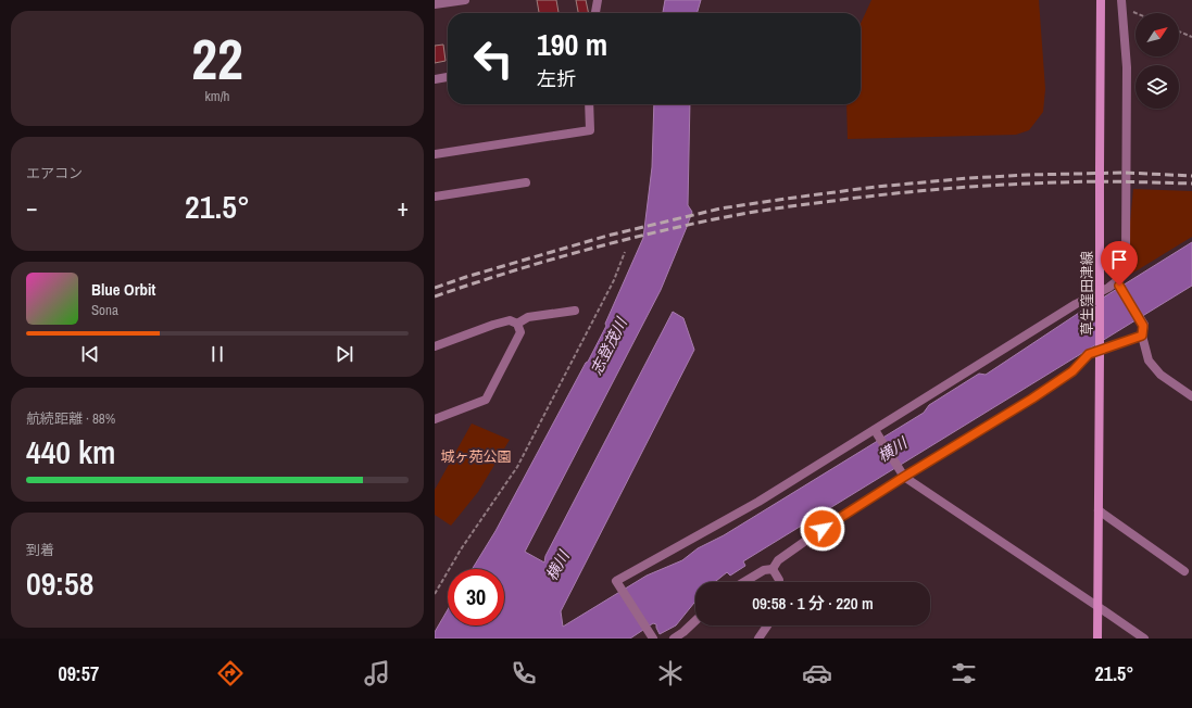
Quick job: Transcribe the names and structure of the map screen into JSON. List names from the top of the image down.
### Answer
{
  "streets": {
    "main road": ["草生窪田津線"]
  },
  "water": ["志登茂川", "横川"],
  "parks": ["城ヶ苑公園"],
  "north": "top right",
  "page": {
    "tile": [
      ["22", "km/h"],
      "エアコン",
      ["航続距離 · 88%", "440 km"],
      ["到着", "09:58"]
    ],
    "turn": ["190 m", "左折"],
    "heat": ["−", "21.5°", "+"],
    "song": ["Blue Orbit", "Sona"],
    "limit": "30",
    "trip": "09:58 · 1 分 · 220 m",
    "tabs": ["09:57", "21.5°"]
  }
}
